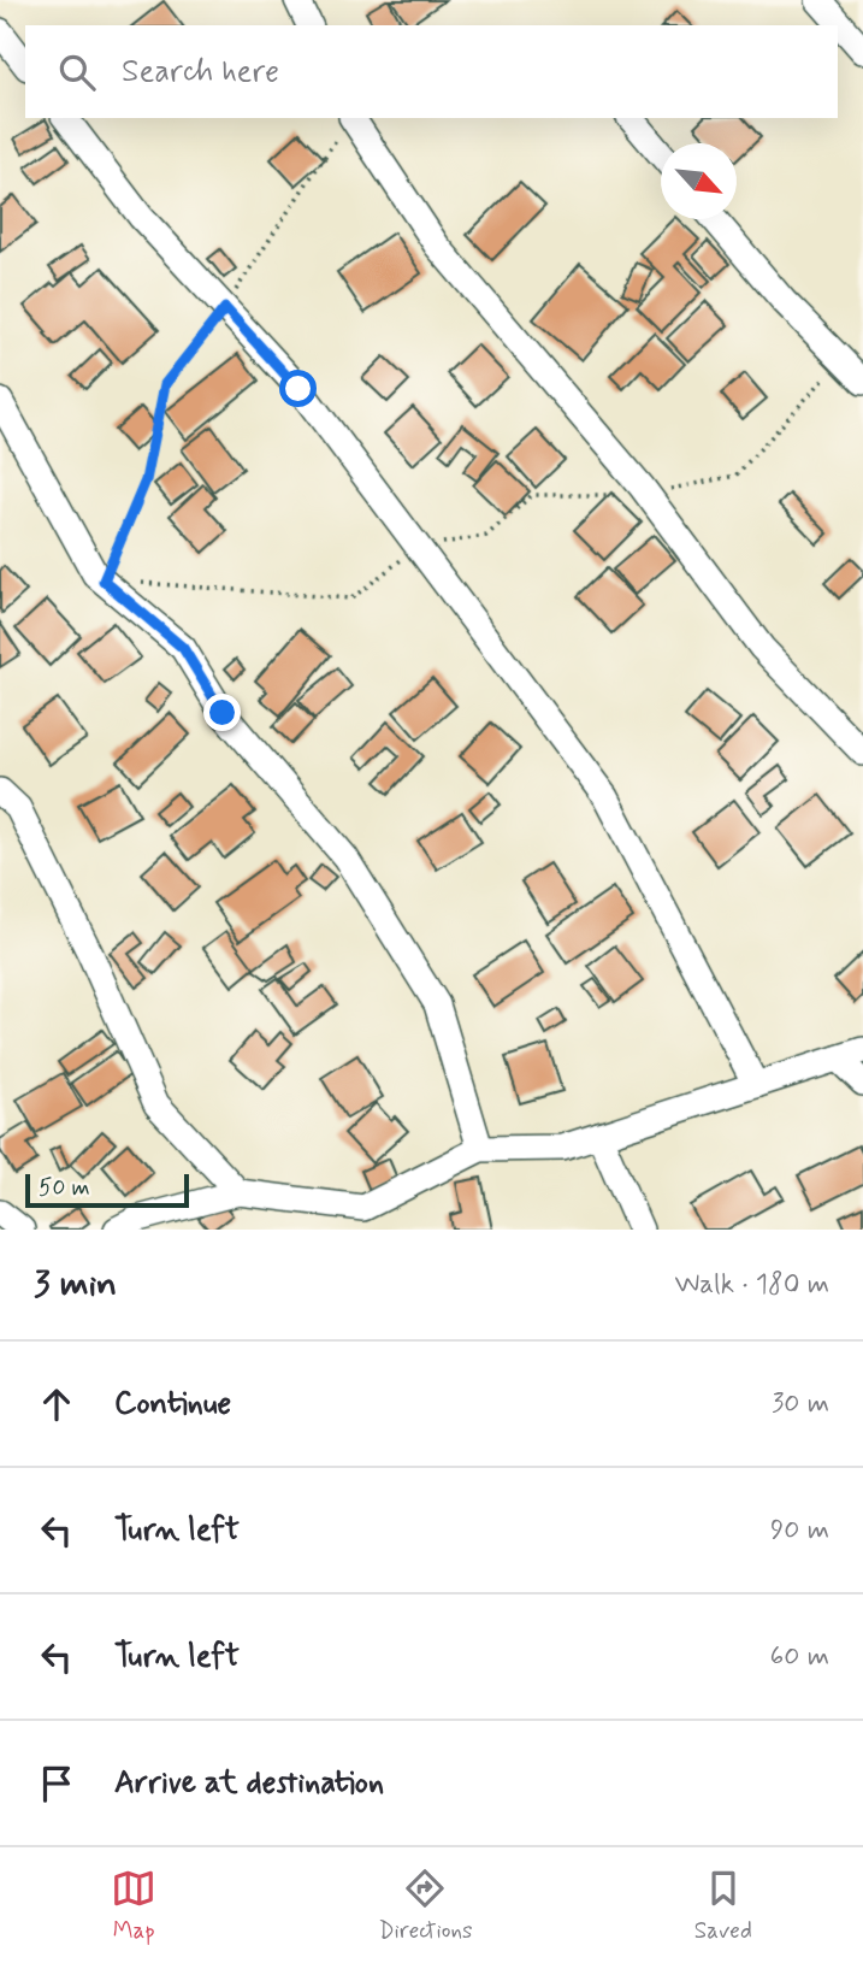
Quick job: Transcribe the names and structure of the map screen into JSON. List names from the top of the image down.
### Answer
{
  "scale_bar": "50 m",
  "north": "bottom right",
  "page": {
    "search": "Search here",
    "scale": "50 m",
    "heading": ["3 min", "Walk · 180 m"],
    "list": [
      ["Continue", "30 m"],
      ["Turn left", "90 m"],
      ["Turn left", "60 m"],
      "Arrive at destination"
    ],
    "nav": ["Map", "Directions", "Saved"]
  }
}
